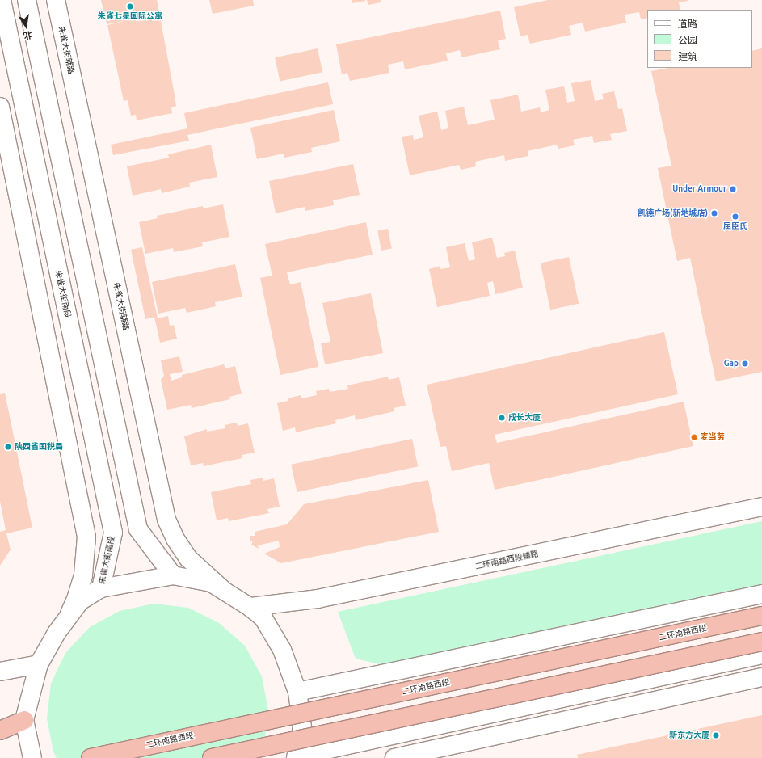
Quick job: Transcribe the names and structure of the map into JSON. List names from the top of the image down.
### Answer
{
  "streets": {
    "highway": ["二环南路西段"],
    "main road": ["朱雀大街辅路", "朱雀大街南段", "二环南路西段辅路"]
  },
  "places": [
    "朱雀七星国际公寓",
    "Under Armour",
    "凯德广场(新地城店)",
    "屈臣氏",
    "Gap",
    "成长大厦",
    "麦当劳",
    "陕西省国税局",
    "新东方大厦"
  ],
  "legend": ["道路", "公园", "建筑"],
  "north": "bottom"
}
